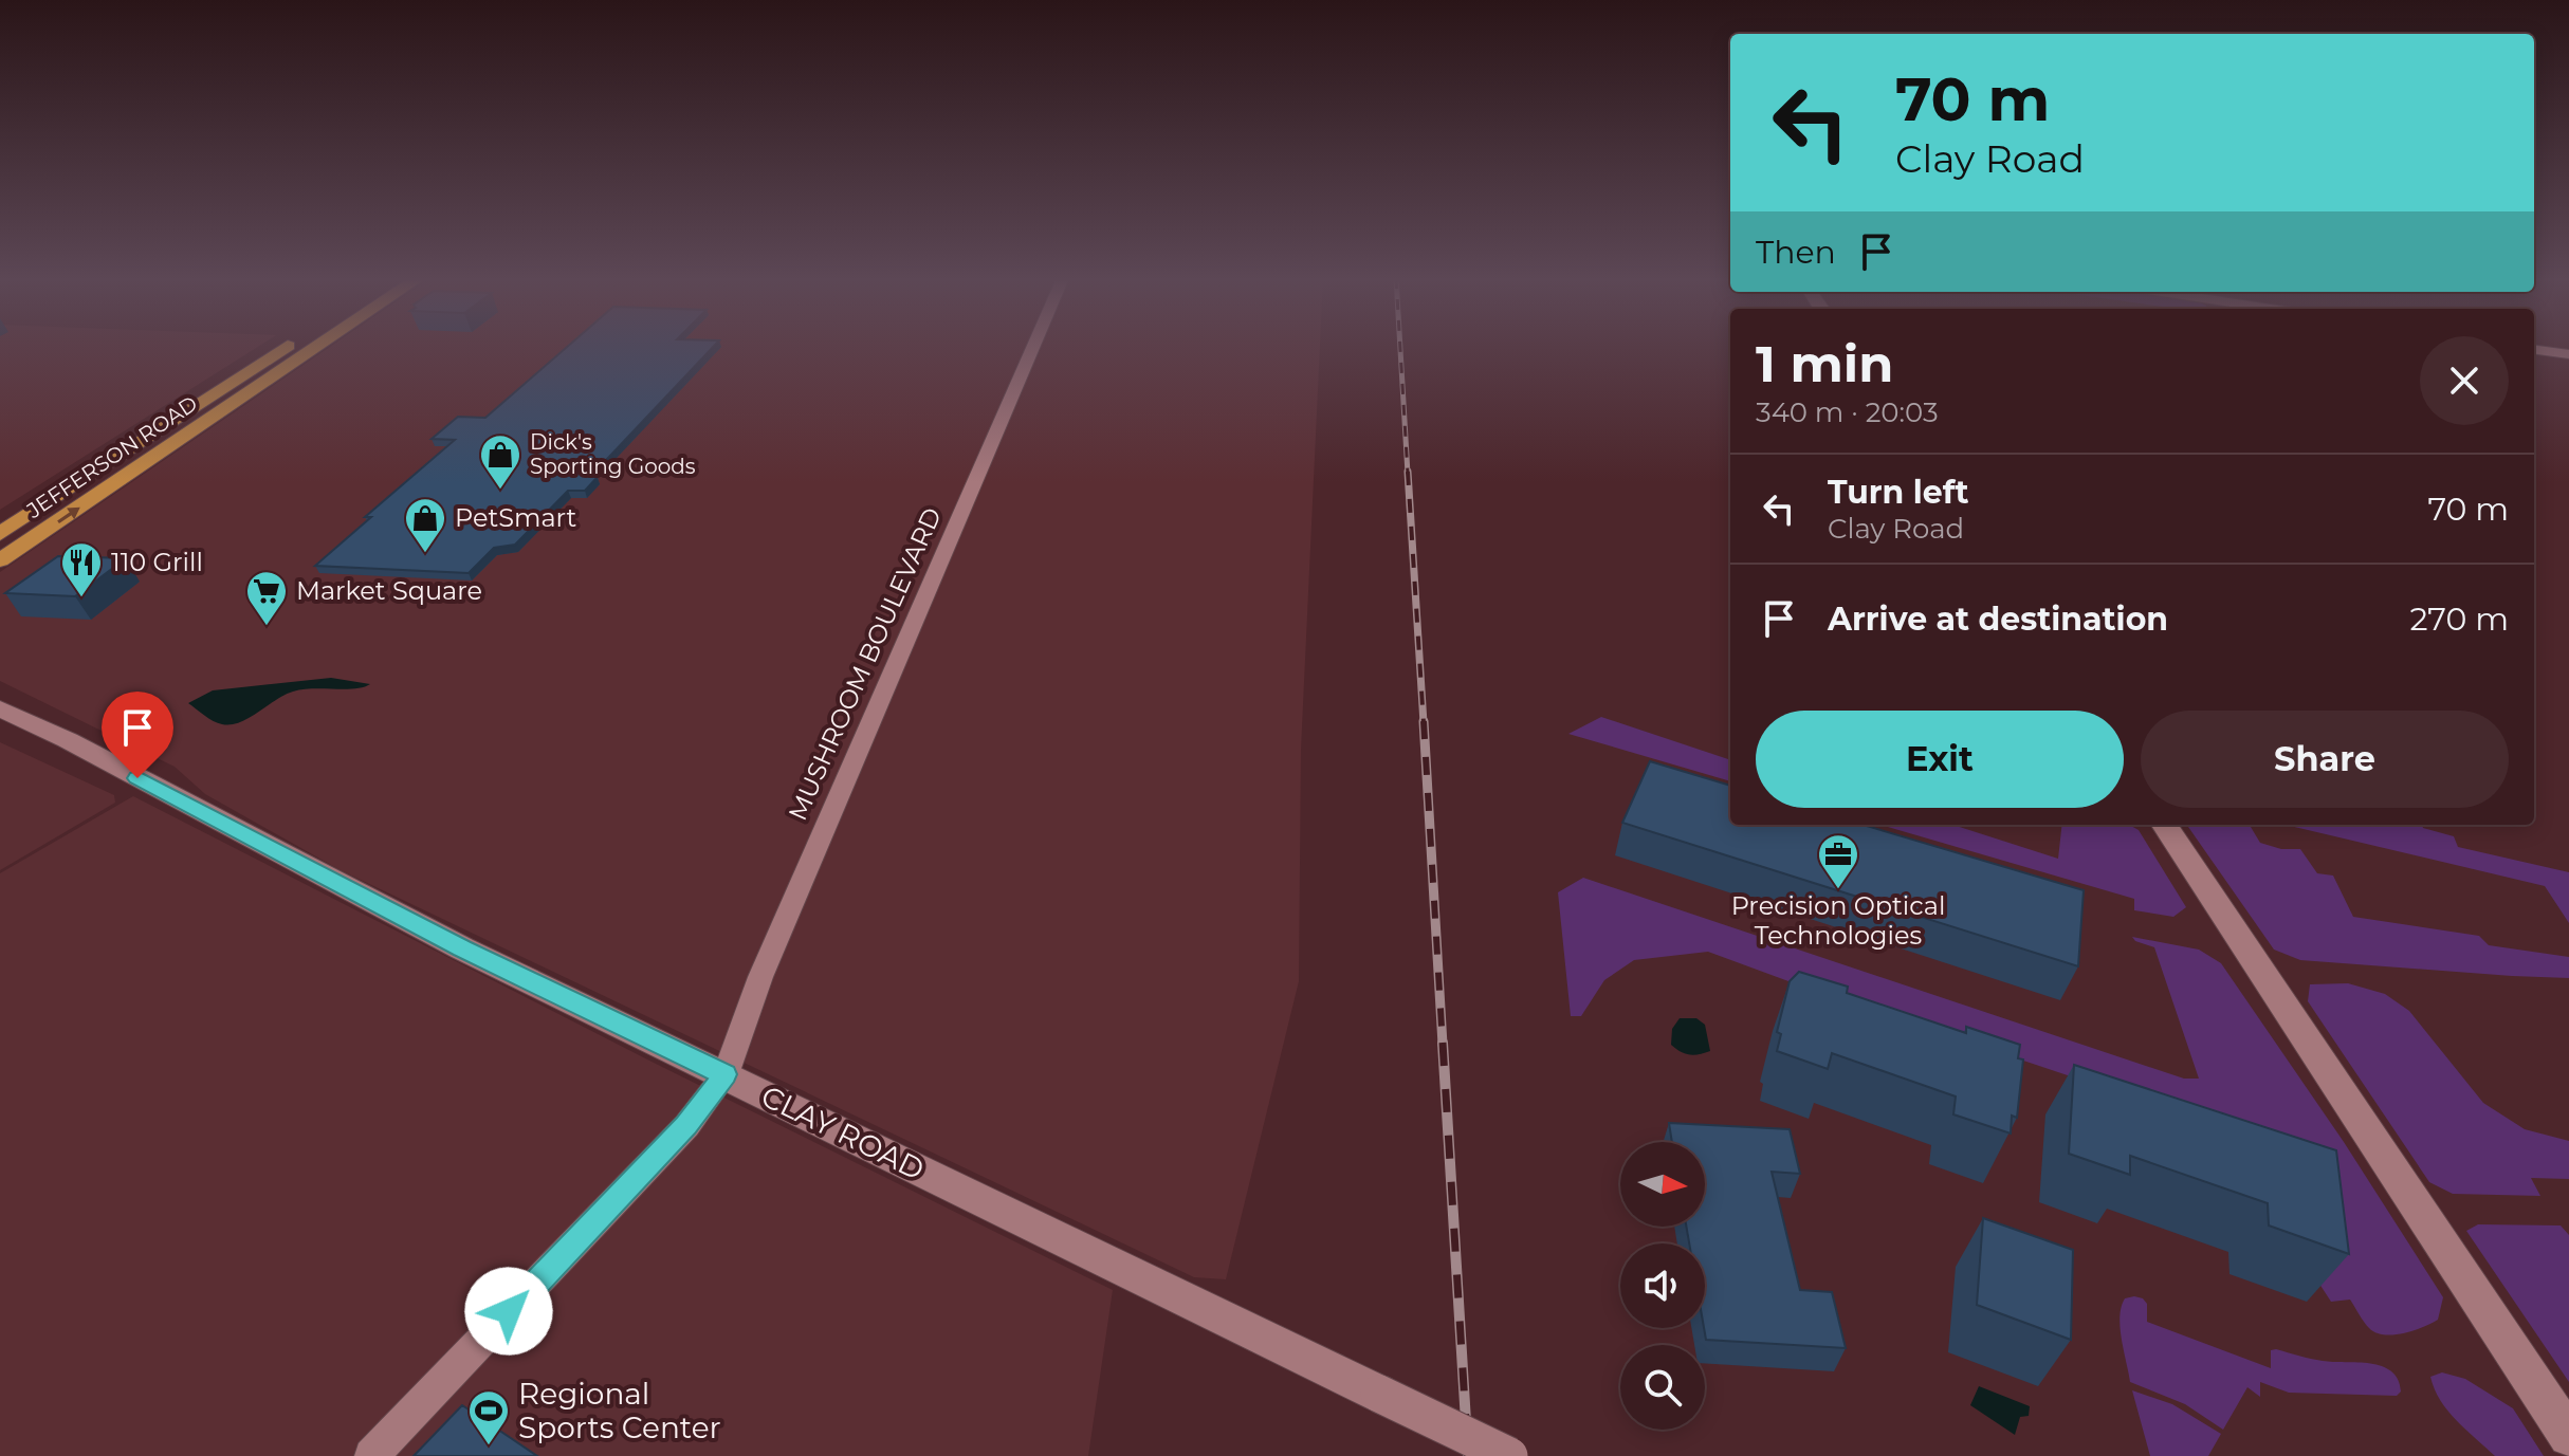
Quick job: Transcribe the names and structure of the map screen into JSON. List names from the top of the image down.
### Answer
{
  "streets": {
    "main road": ["JEFFERSON ROAD"],
    "street": ["MUSHROOM BOULEVARD", "CLAY ROAD"]
  },
  "crossings": [
    ["MUSHROOM BOULEVARD", "CLAY ROAD"]
  ],
  "places": {
    "shop": ["Dick's Sporting Goods", "PetSmart"],
    "restaurant": ["110 Grill"],
    "supermarket": ["Market Square"],
    "office": ["Precision Optical Technologies"],
    "sports": ["Regional Sports Center"]
  },
  "north": "right",
  "page": {
    "turn": ["70 m", "Clay Road"],
    "then": "Then",
    "heading": ["1 min", "340 m · 20:03"],
    "list": [
      {
        "name": "Turn left",
        "note": "Clay Road",
        "value": "70 m"
      },
      {
        "name": "Arrive at destination",
        "value": "270 m"
      }
    ],
    "buttons": ["Exit", "Share"]
  }
}
